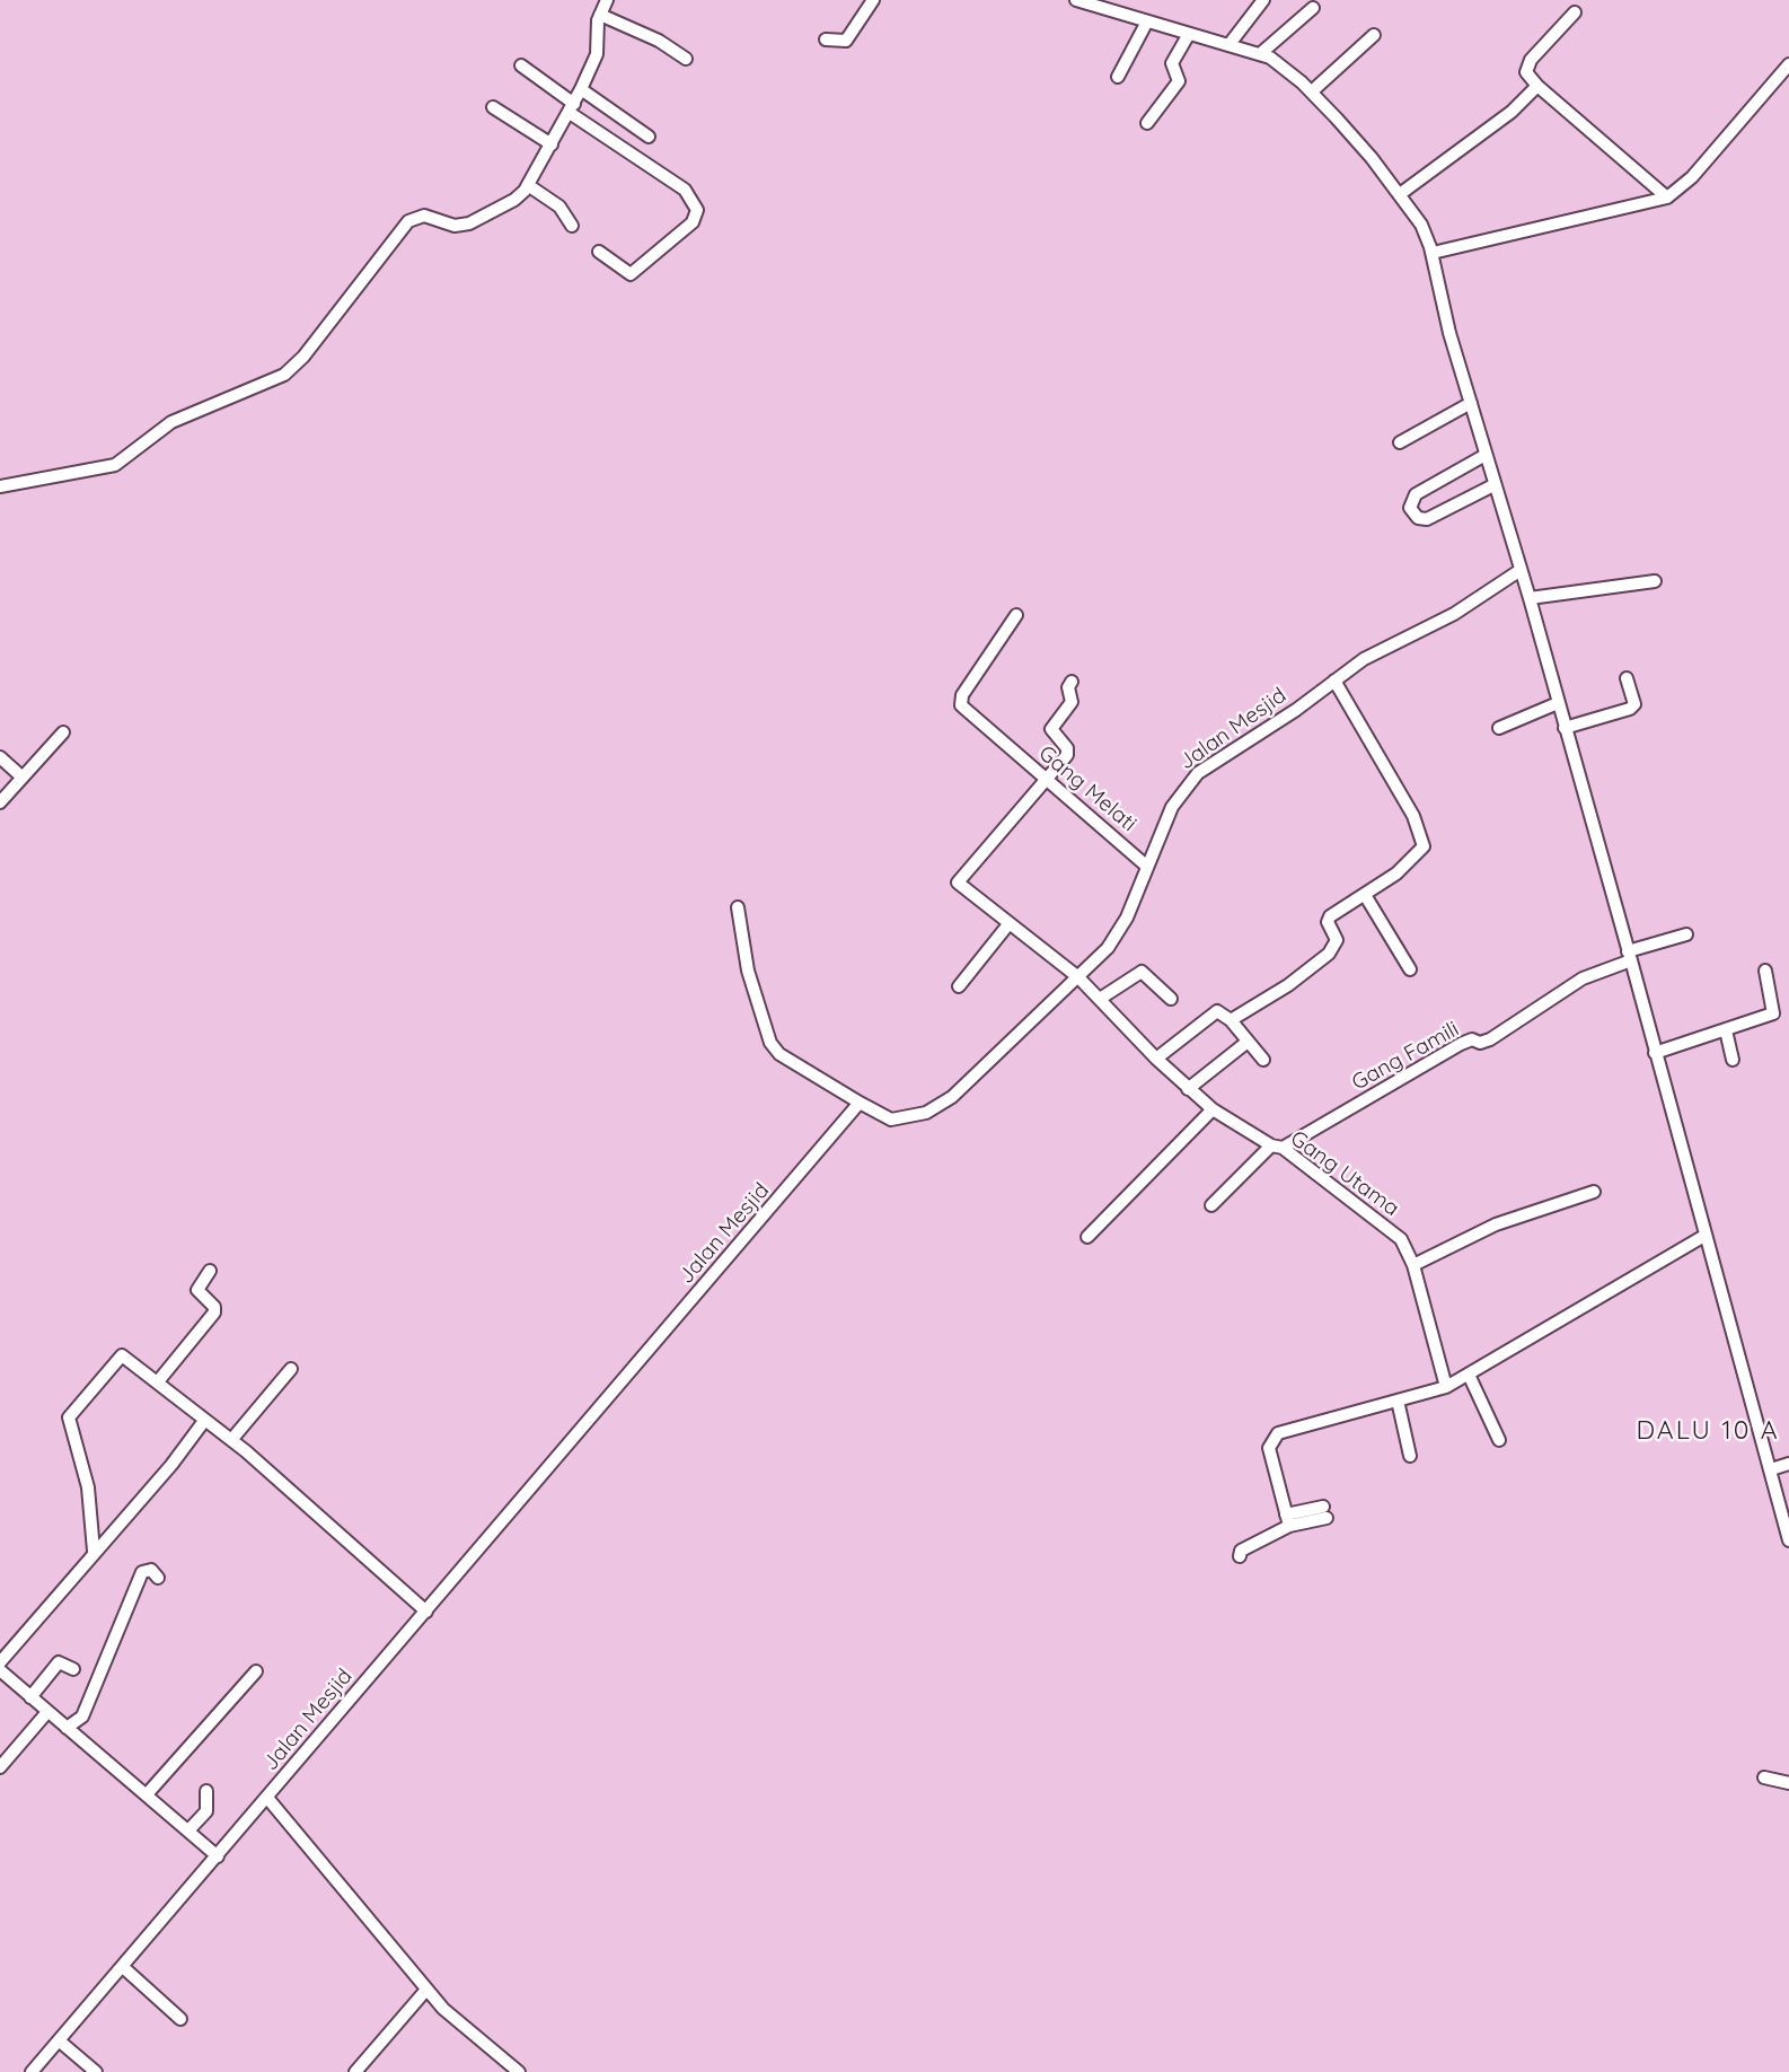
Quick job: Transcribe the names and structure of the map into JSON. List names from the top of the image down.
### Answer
{
  "streets": {
    "street": [
      "Jalan Mesjid",
      "Gang Melati",
      "Gang Famili",
      "Gang Utama"
    ]
  },
  "crossings": [
    ["Jalan Mesjid", "Gang Melati"],
    ["Jalan Mesjid", "Gang Utama"],
    ["Gang Melati", "Gang Utama"],
    ["Gang Famili", "Gang Utama"]
  ],
  "districts": ["DALU 10 A"]
}
